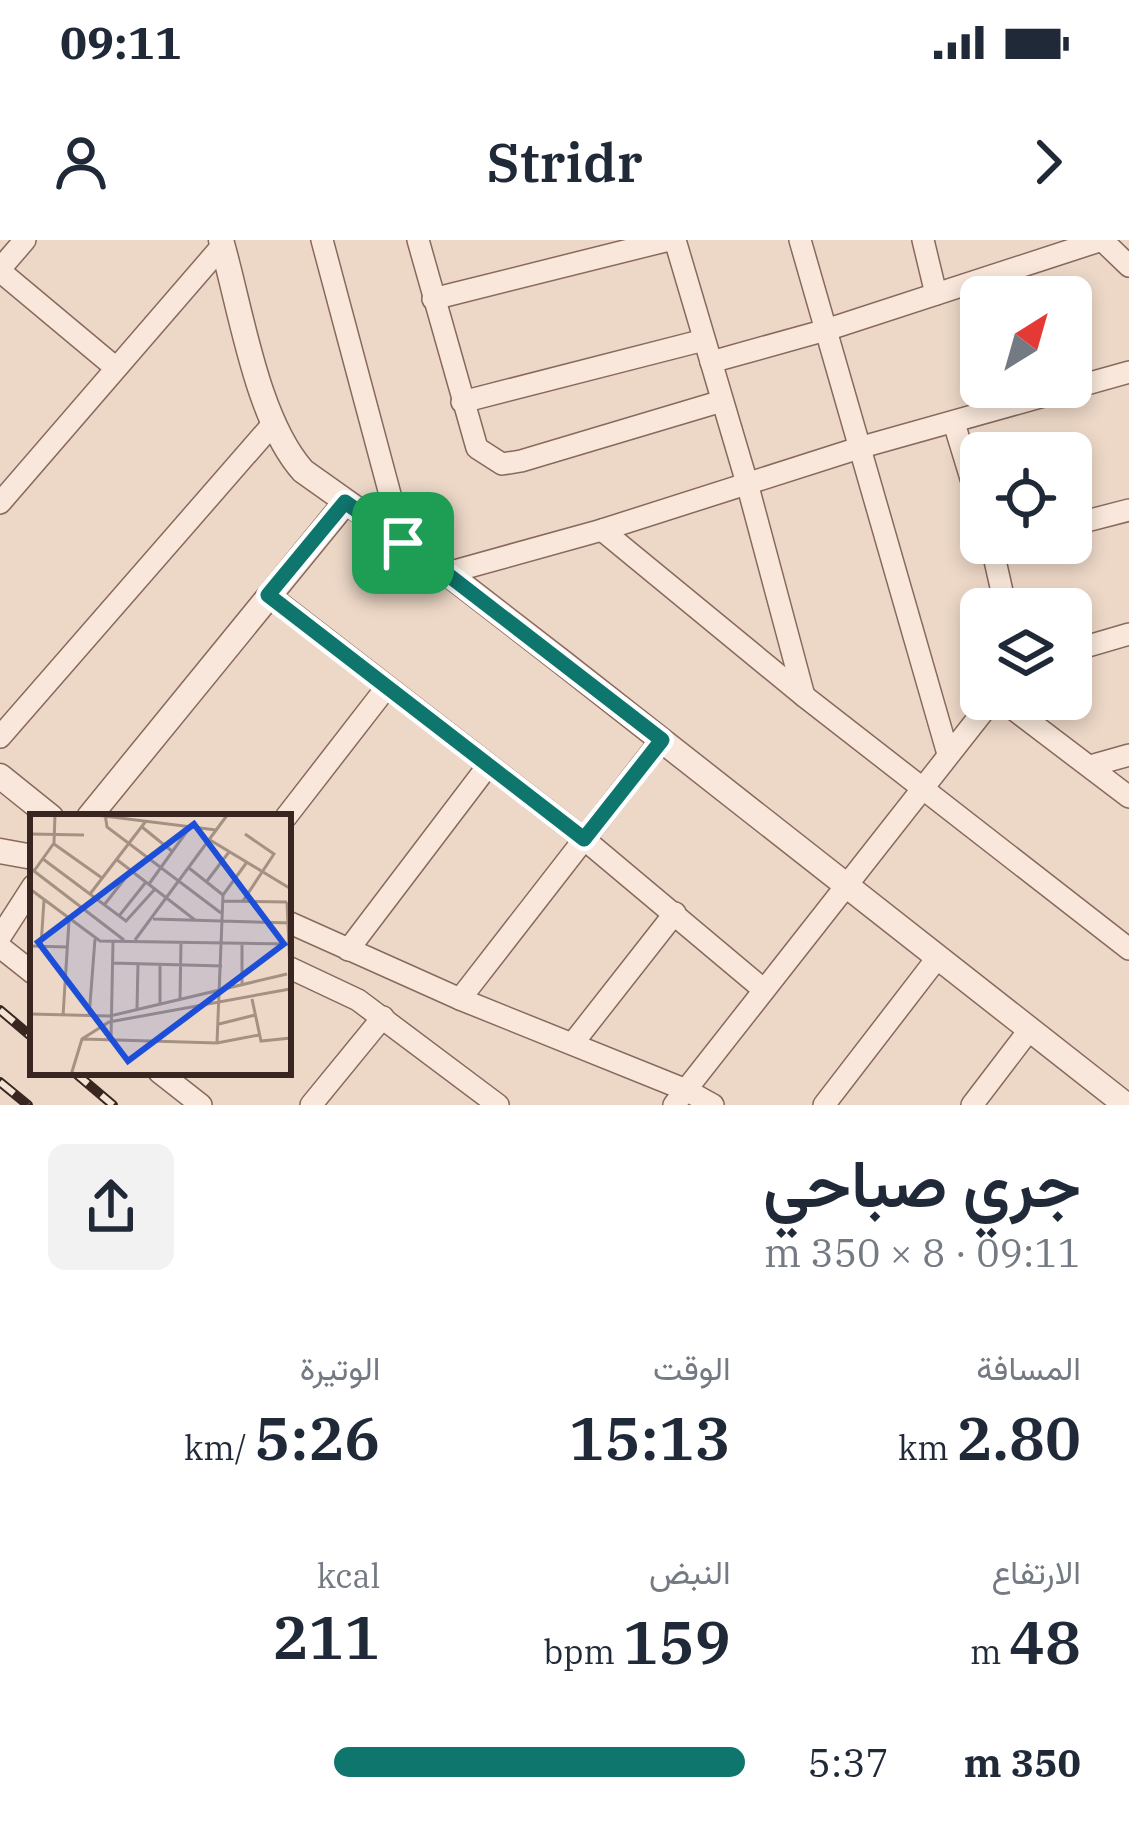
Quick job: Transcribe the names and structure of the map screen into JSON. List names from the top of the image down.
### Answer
{
  "north": "top right",
  "page": {
    "status": "09:11",
    "header": "Stridr",
    "heading": ["جري صباحي", "09:11 · 8 × 350 m"],
    "stats": [
      ["المسافة", "2.80 km"],
      ["الوقت", "15:13"],
      ["الوتيرة", "5:26 /km"],
      ["الارتفاع", "48 m"],
      ["النبض", "159 bpm"],
      ["kcal", "211"]
    ],
    "list": [
      {
        "name": "350 m",
        "note": "5:37"
      }
    ]
  }
}
